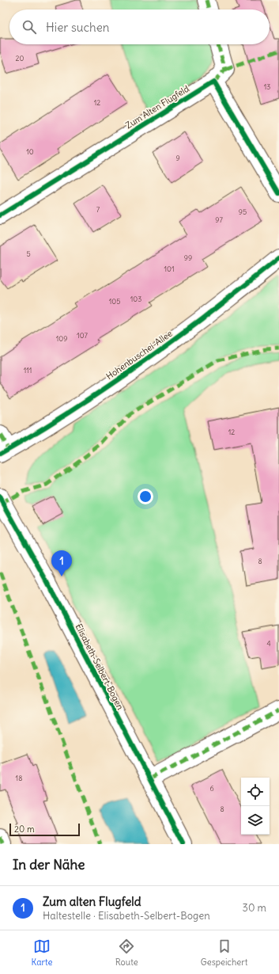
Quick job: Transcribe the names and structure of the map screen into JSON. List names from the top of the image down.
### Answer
{
  "streets": {
    "street": ["Zum Alten Flugfeld", "Hohenbuschei-Allee", "Elisabeth-Selbert-Bogen"]
  },
  "house_numbers": [
    "20",
    "13",
    "12",
    "10",
    "9",
    "7",
    "95",
    "97",
    "5",
    "99",
    "101",
    "103",
    "105",
    "107",
    "109",
    "111",
    "12",
    "8",
    "4",
    "18",
    "6",
    "8"
  ],
  "scale_bar": "20 m",
  "page": {
    "search": "Hier suchen",
    "pins": "1",
    "scale": "20 m",
    "heading": "In der Nähe",
    "list": [
      {
        "mark": "1",
        "name": "Zum alten Flugfeld",
        "note": "Haltestelle · Elisabeth-Selbert-Bogen",
        "value": "30 m"
      }
    ],
    "nav": ["Karte", "Route", "Gespeichert"]
  }
}
